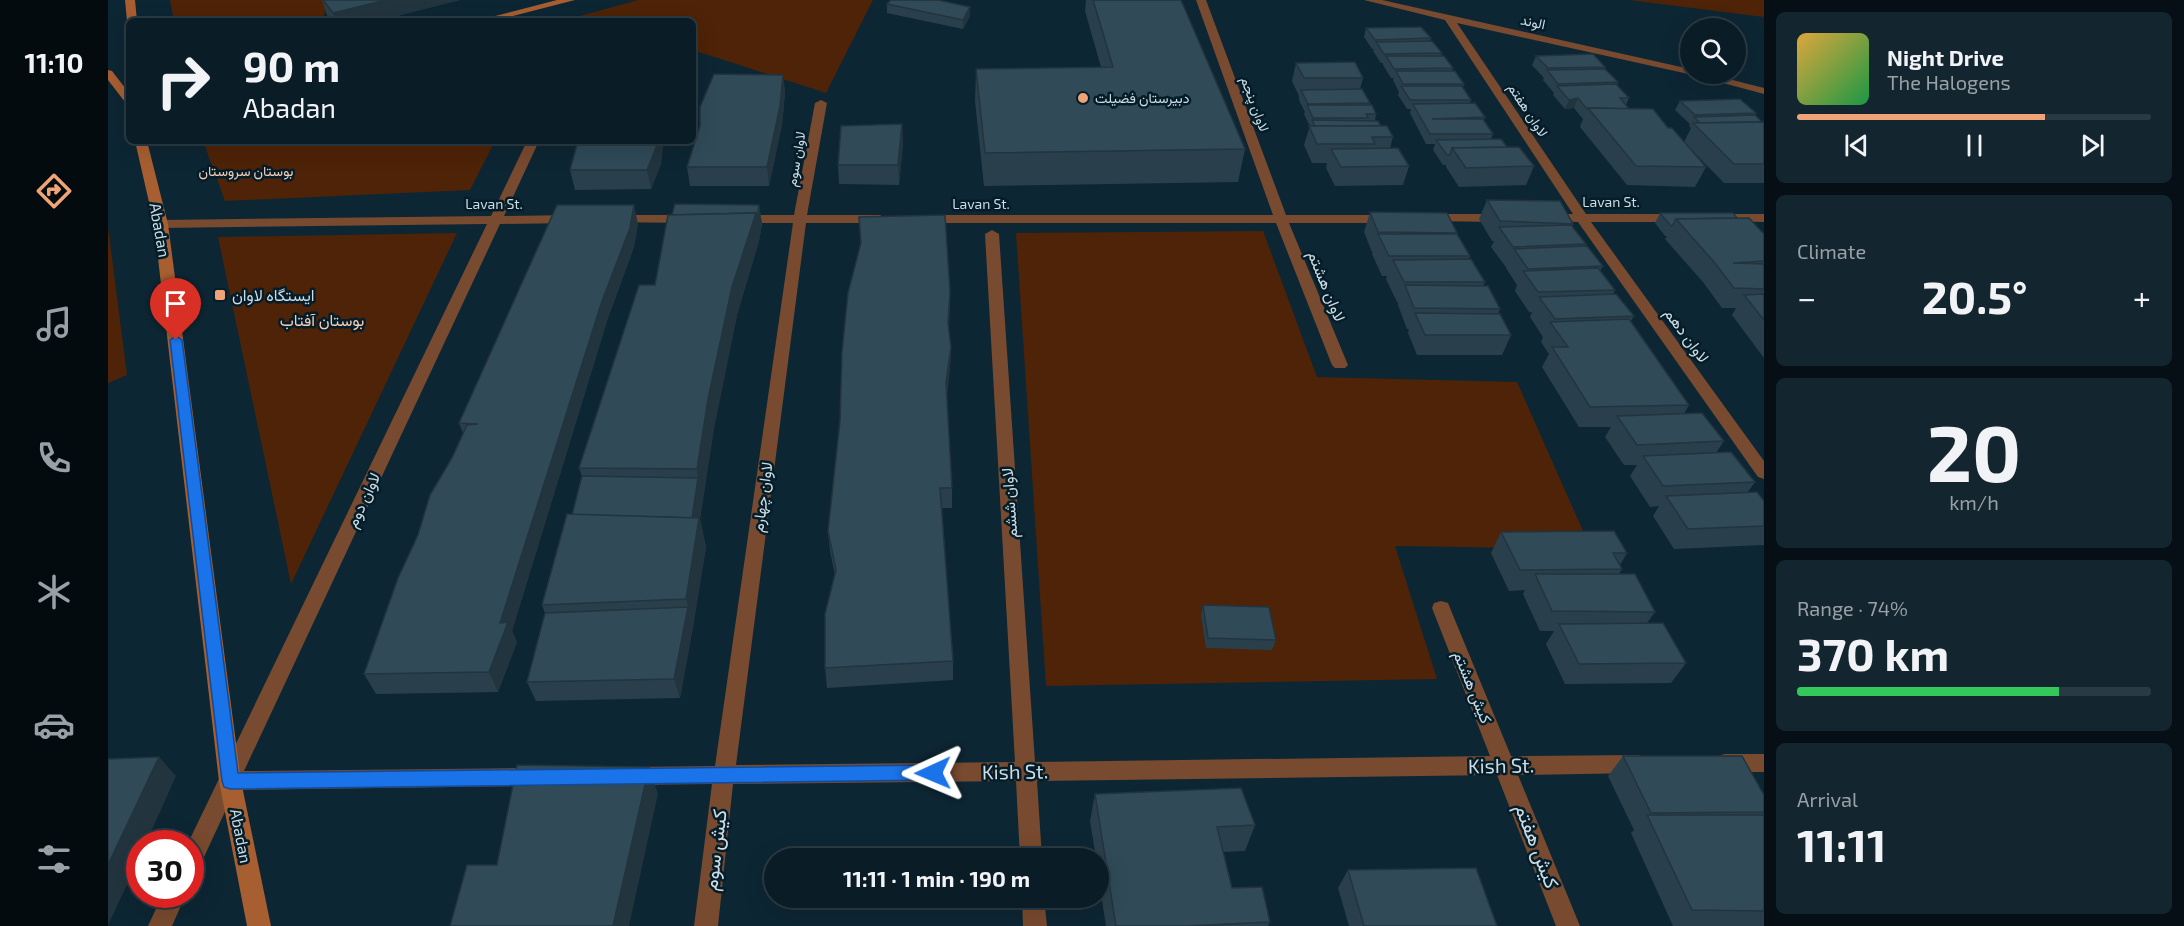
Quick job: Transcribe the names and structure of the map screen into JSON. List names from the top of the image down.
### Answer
{
  "streets": {
    "main road": ["Abadan"],
    "street": [
      "الوند",
      "لاوان پنجم",
      "لاوان هفتم",
      "لاوان سوم",
      "Lavan St.",
      "لاوان هشتم",
      "لاوان دهم",
      "لاوان چهارم",
      "لاوان دوم",
      "لاوان ششم",
      "کیش هشتم",
      "Kish St.",
      "کیش هفتم",
      "کیش سوم"
    ]
  },
  "crossings": [
    ["الوند", "لاوان هفتم"],
    ["لاوان پنجم", "Lavan St."],
    ["لاوان پنجم", "لاوان هشتم"],
    ["لاوان هفتم", "Lavan St."],
    ["لاوان هفتم", "لاوان دهم"],
    ["لاوان سوم", "Lavan St."],
    ["لاوان سوم", "لاوان چهارم"],
    ["Lavan St.", "Abadan"],
    ["Lavan St.", "لاوان هشتم"],
    ["Lavan St.", "لاوان دهم"],
    ["Lavan St.", "لاوان چهارم"],
    ["Lavan St.", "لاوان دوم"],
    ["Abadan", "لاوان دوم"],
    ["لاوان چهارم", "Kish St."],
    ["لاوان چهارم", "کیش سوم"],
    ["لاوان ششم", "Kish St."],
    ["کیش هشتم", "Kish St."],
    ["کیش هشتم", "کیش هفتم"],
    ["Kish St.", "کیش هفتم"],
    ["Kish St.", "کیش سوم"]
  ],
  "parks": ["بوستان سروستان", "بوستان آفتاب"],
  "places": {
    "other": ["دبیرستان فضیلت"],
    "transit": ["ایستگاه لاوان"]
  },
  "page": {
    "tabs": "11:10",
    "turn": ["90 m", "Abadan"],
    "song": ["Night Drive", "The Halogens"],
    "tile": [
      "Climate",
      ["20", "km/h"],
      ["Range · 74%", "370 km"],
      ["Arrival", "11:11"]
    ],
    "heat": ["−", "20.5°", "+"],
    "limit": "30",
    "trip": "11:11 · 1 min · 190 m"
  }
}
